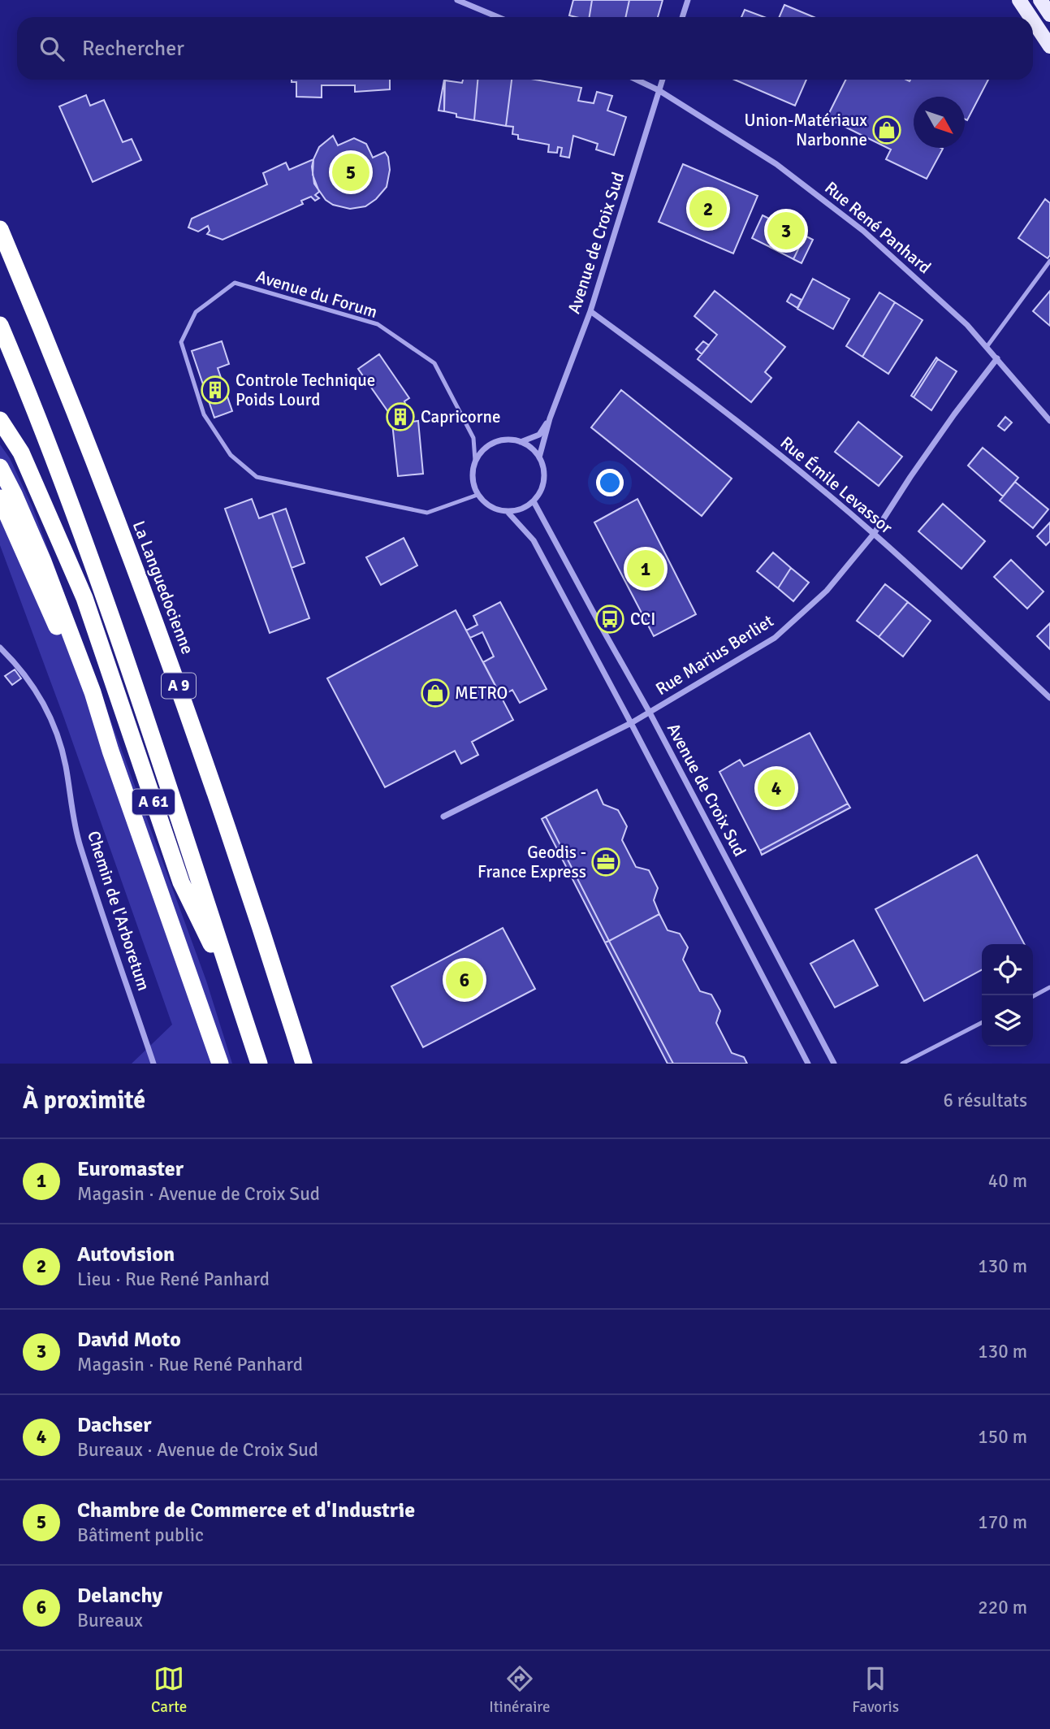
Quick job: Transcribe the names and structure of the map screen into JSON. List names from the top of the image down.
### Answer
{
  "streets": {
    "highway": ["La Languedocienne", "A 9", "A 61"],
    "street": [
      "Rue René Panhard",
      "Avenue de Croix Sud",
      "Rue Émile Levassor",
      "Rue Marius Berliet",
      "Chemin de l'Arboretum"
    ],
    "lane": ["Avenue du Forum"]
  },
  "crossings": [
    ["Rue René Panhard", "Avenue de Croix Sud"],
    ["Rue René Panhard", "Rue Marius Berliet"],
    ["Avenue de Croix Sud", "Avenue du Forum"],
    ["Avenue de Croix Sud", "Rue Émile Levassor"],
    ["Avenue de Croix Sud", "Rue Marius Berliet"],
    ["Rue Émile Levassor", "Rue Marius Berliet"],
    ["A 9", "A 61"]
  ],
  "places": {
    "shop": ["Union-Matériaux Narbonne", "METRO"],
    "building": ["Controle Technique Poids Lourd", "Capricorne"],
    "bus stop": ["CCI"],
    "office": ["Geodis - France Express"]
  },
  "north": "bottom right",
  "page": {
    "search": "Rechercher",
    "pins": [
      "5",
      "2",
      "3",
      "1",
      "4",
      "6"
    ],
    "heading": ["À proximité", "6 résultats"],
    "list": [
      {
        "mark": "1",
        "name": "Euromaster",
        "note": "Magasin · Avenue de Croix Sud",
        "value": "40 m"
      },
      {
        "mark": "2",
        "name": "Autovision",
        "note": "Lieu · Rue René Panhard",
        "value": "130 m"
      },
      {
        "mark": "3",
        "name": "David Moto",
        "note": "Magasin · Rue René Panhard",
        "value": "130 m"
      },
      {
        "mark": "4",
        "name": "Dachser",
        "note": "Bureaux · Avenue de Croix Sud",
        "value": "150 m"
      },
      {
        "mark": "5",
        "name": "Chambre de Commerce et d'Industrie",
        "note": "Bâtiment public",
        "value": "170 m"
      },
      {
        "mark": "6",
        "name": "Delanchy",
        "note": "Bureaux",
        "value": "220 m"
      }
    ],
    "nav": ["Carte", "Itinéraire", "Favoris"]
  }
}
